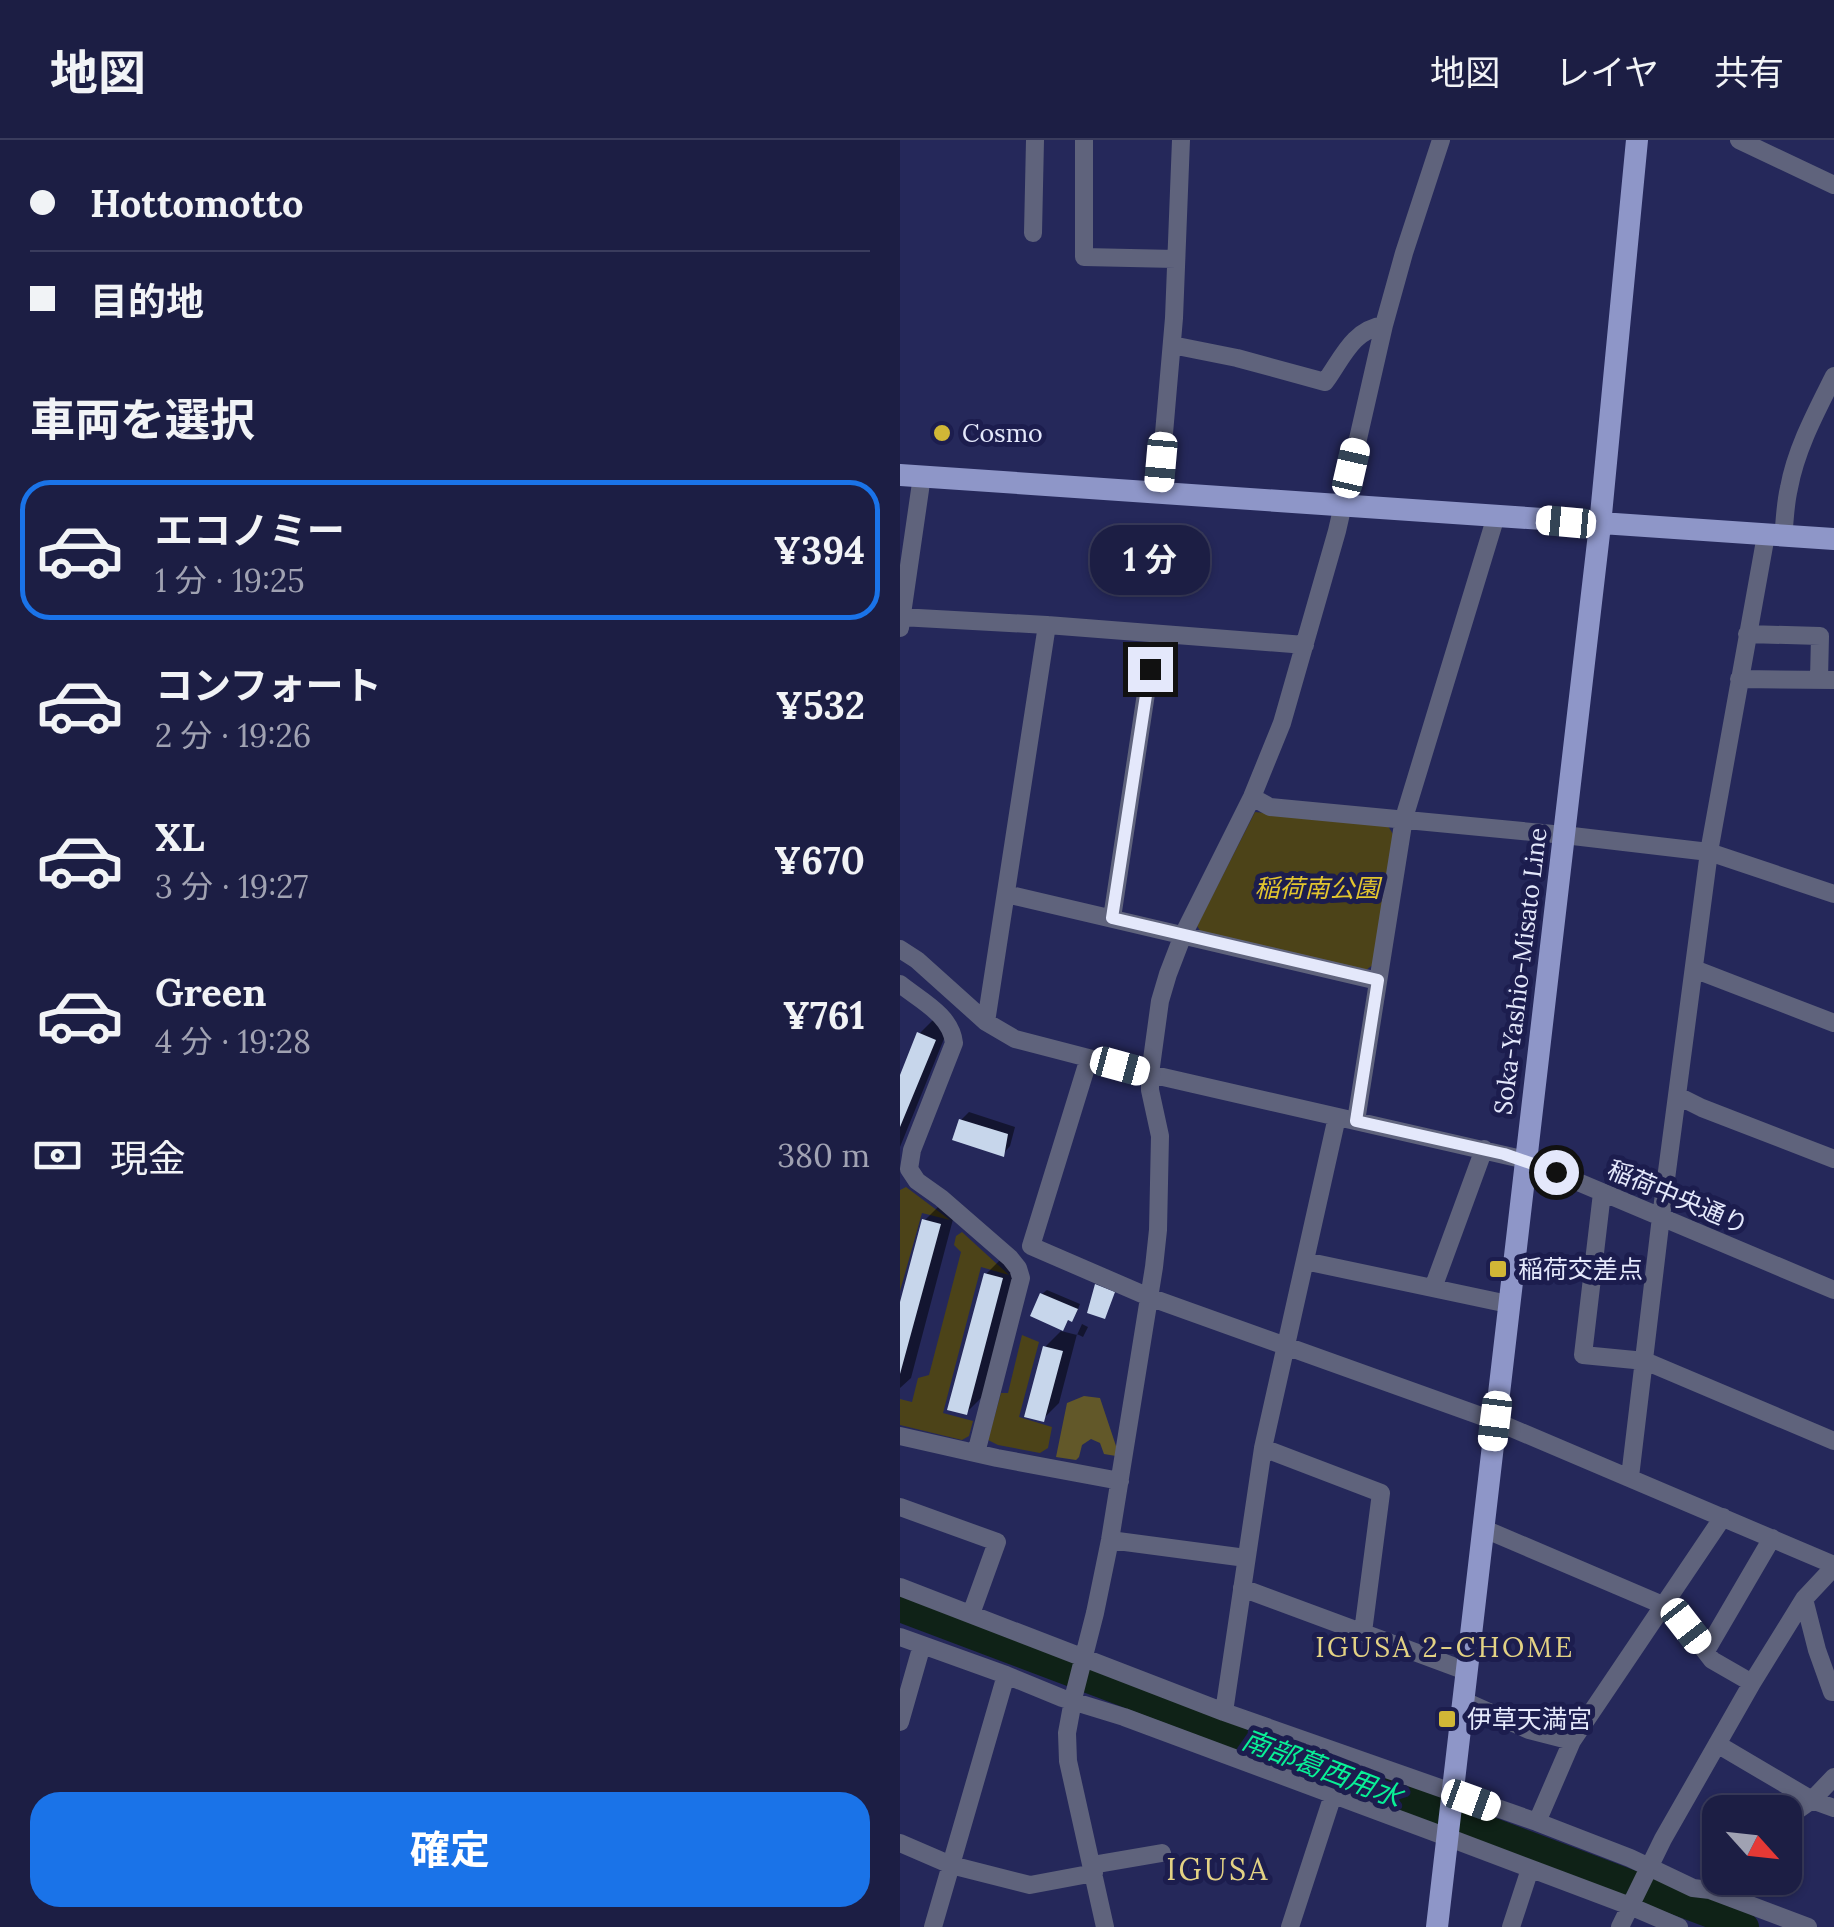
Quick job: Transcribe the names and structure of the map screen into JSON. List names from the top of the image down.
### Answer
{
  "streets": {
    "main road": ["Soka-Yashio-Misato Line"],
    "street": ["稲荷中央通り"]
  },
  "crossings": [
    ["Soka-Yashio-Misato Line", "稲荷中央通り"]
  ],
  "districts": ["IGUSA 2-CHOME", "IGUSA"],
  "water": ["南部葛西用水"],
  "parks": ["稲荷南公園"],
  "places": {
    "other": ["Cosmo"],
    "transit": ["稲荷交差点", "伊草天満宮"]
  },
  "north": "bottom right",
  "page": {
    "header": "地図",
    "nav": ["地図", "レイヤ", "共有"],
    "banner": ["Hottomotto", "目的地"],
    "heading": "車両を選択",
    "list": [
      {
        "name": "エコノミー",
        "note": "1 分 · 19:25",
        "value": "¥394"
      },
      {
        "name": "コンフォート",
        "note": "2 分 · 19:26",
        "value": "¥532"
      },
      {
        "name": "XL",
        "note": "3 分 · 19:27",
        "value": "¥670"
      },
      {
        "name": "Green",
        "note": "4 分 · 19:28",
        "value": "¥761"
      }
    ],
    "bubble": "1 分",
    "pay": ["現金", "380 m"],
    "buttons": "確定"
  }
}
